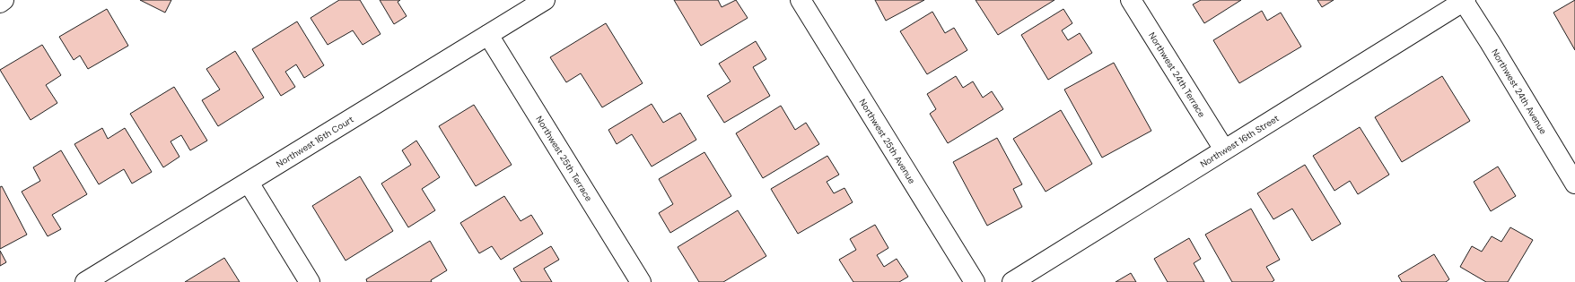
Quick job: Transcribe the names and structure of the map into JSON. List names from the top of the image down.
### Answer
{
  "streets": {
    "street": [
      "Northwest 24th Terrace",
      "Northwest 24th Avenue",
      "Northwest 16th Street",
      "Northwest 16th Court",
      "Northwest 25th Avenue",
      "Northwest 25th Terrace"
    ]
  },
  "crossings": [
    ["Northwest 24th Terrace", "Northwest 16th Street"],
    ["Northwest 24th Avenue", "Northwest 16th Street"],
    ["Northwest 16th Court", "Northwest 25th Terrace"]
  ]
}
